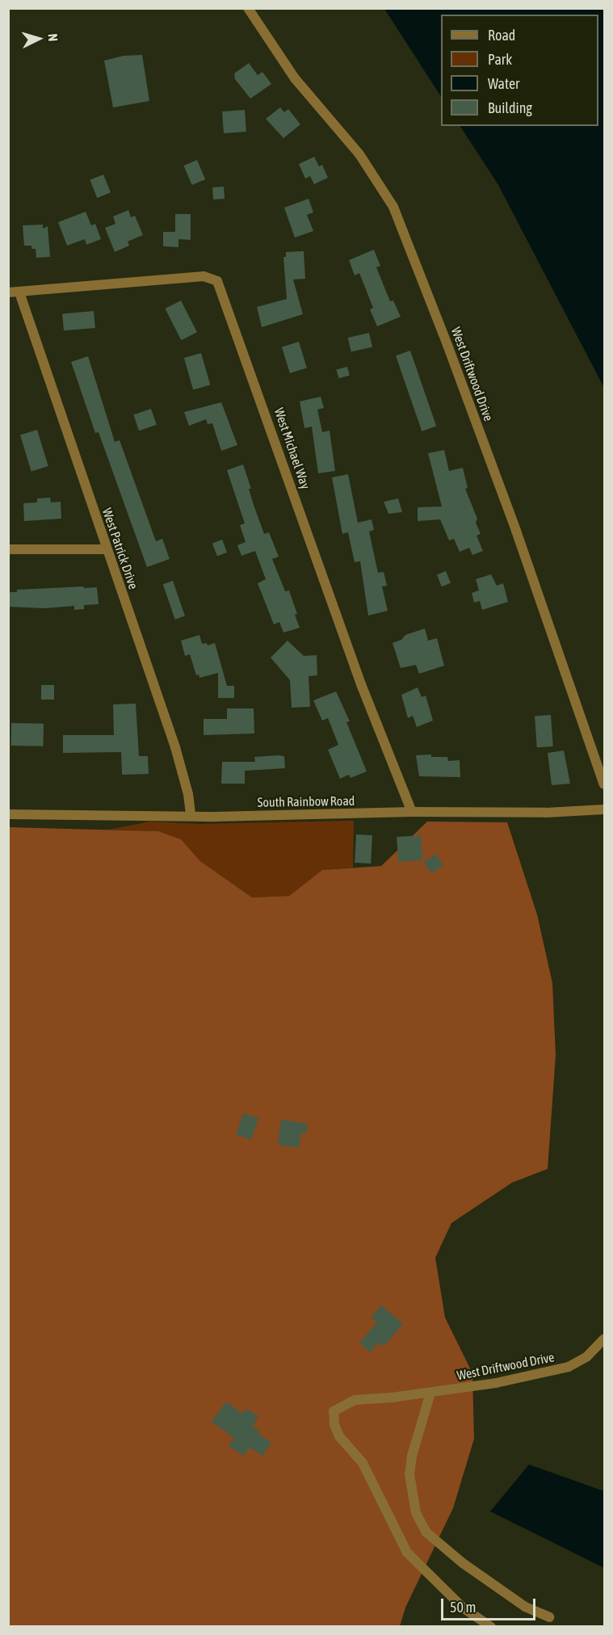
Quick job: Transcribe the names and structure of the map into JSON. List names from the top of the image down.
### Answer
{
  "streets": {
    "street": [
      "West Driftwood Drive",
      "West Michael Way",
      "West Patrick Drive",
      "South Rainbow Road"
    ]
  },
  "crossings": [
    ["West Michael Way", "West Patrick Drive"],
    ["West Michael Way", "South Rainbow Road"],
    ["West Patrick Drive", "South Rainbow Road"]
  ],
  "legend": [
    "Road",
    "Park",
    "Water",
    "Building"
  ],
  "scale_bar": "50 m",
  "north": "right"
}
